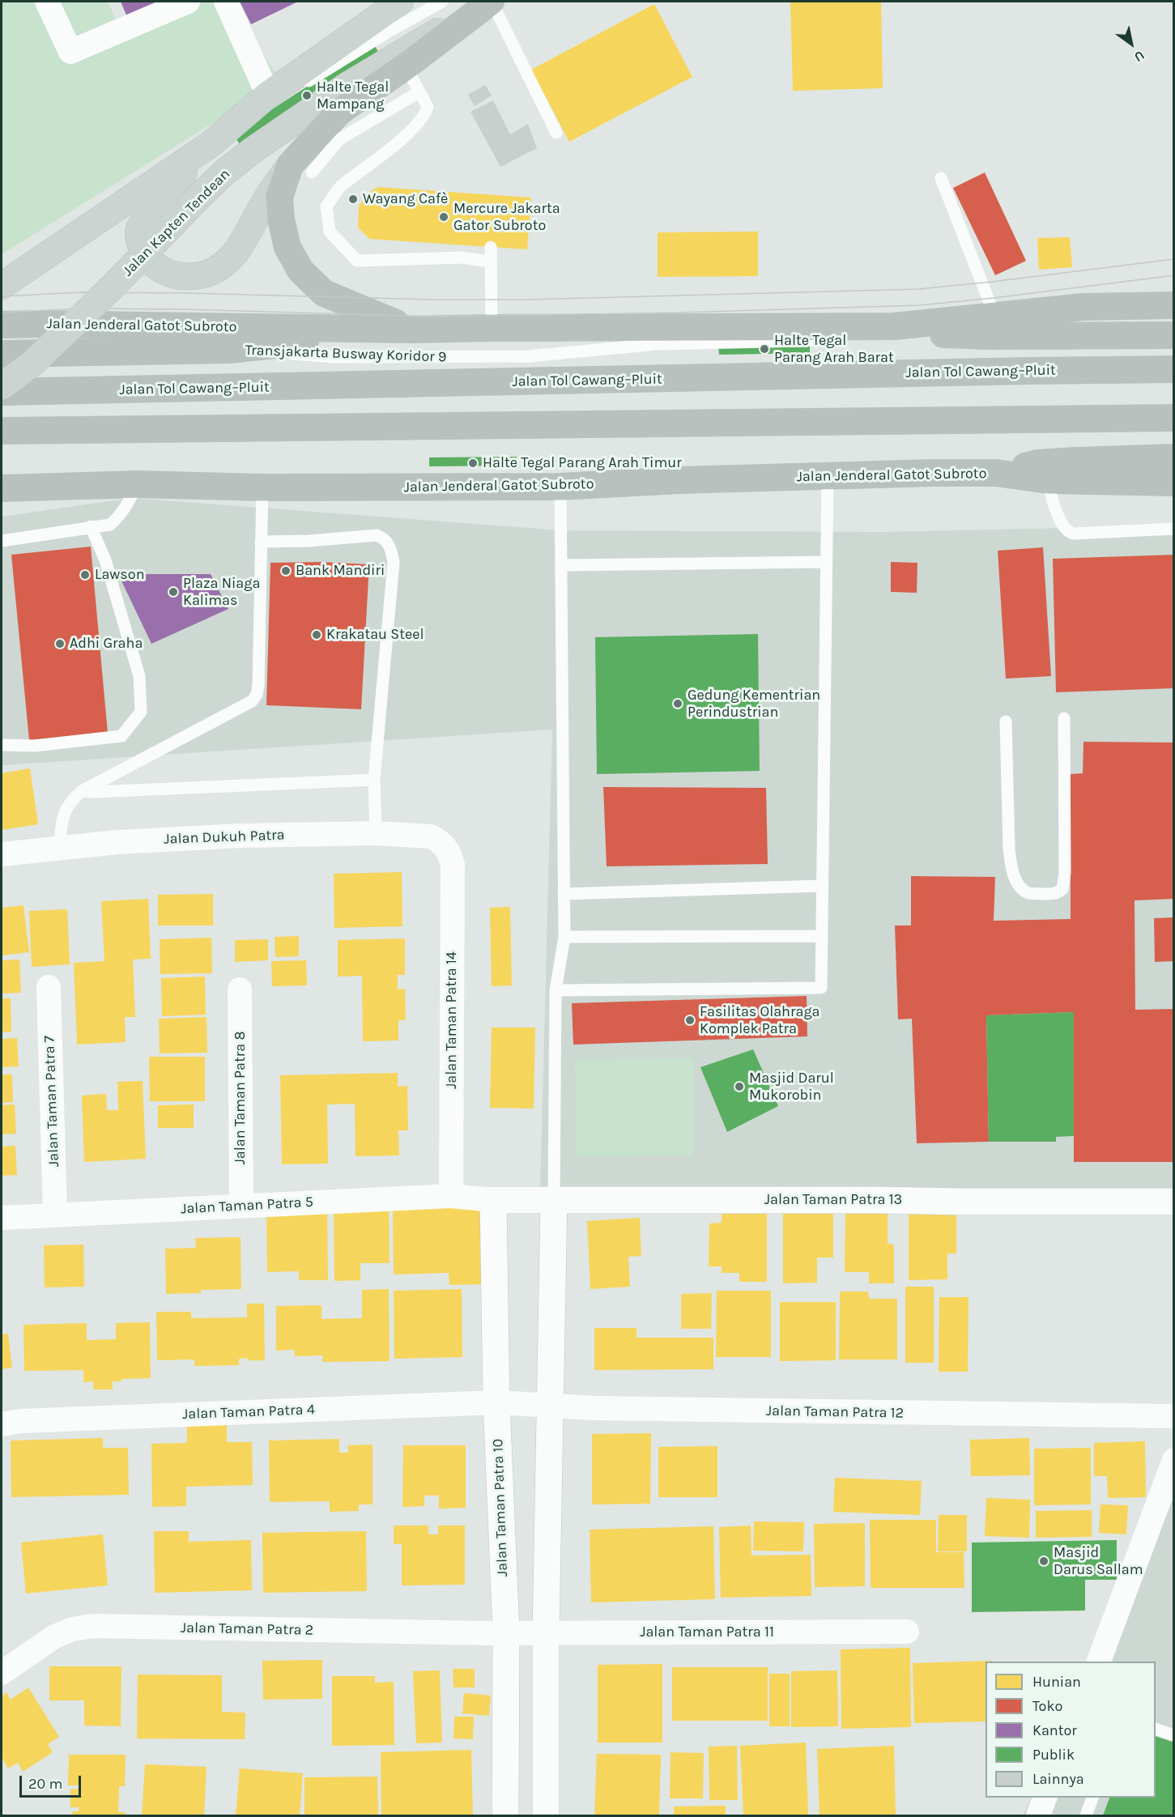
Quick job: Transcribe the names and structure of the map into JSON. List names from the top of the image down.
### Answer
{
  "streets": {
    "highway": ["Jalan Jenderal Gatot Subroto", "Jalan Tol Cawang–Pluit"],
    "main road": ["Jalan Kapten Tendean"],
    "street": [
      "Jalan Dukuh Patra",
      "Jalan Taman Patra 14",
      "Jalan Taman Patra 8",
      "Jalan Taman Patra 7",
      "Jalan Taman Patra 13",
      "Jalan Taman Patra 5",
      "Jalan Taman Patra 4",
      "Jalan Taman Patra 12",
      "Jalan Taman Patra 10",
      "Jalan Taman Patra 2",
      "Jalan Taman Patra 11"
    ],
    "lane": ["Transjakarta Busway Koridor 9"]
  },
  "crossings": [
    ["Jalan Jenderal Gatot Subroto", "Transjakarta Busway Koridor 9"],
    ["Jalan Dukuh Patra", "Jalan Taman Patra 14"],
    ["Jalan Taman Patra 14", "Jalan Taman Patra 5"],
    ["Jalan Taman Patra 8", "Jalan Taman Patra 5"],
    ["Jalan Taman Patra 7", "Jalan Taman Patra 5"],
    ["Jalan Taman Patra 13", "Jalan Taman Patra 5"],
    ["Jalan Taman Patra 13", "Jalan Taman Patra 10"],
    ["Jalan Taman Patra 5", "Jalan Taman Patra 10"],
    ["Jalan Taman Patra 4", "Jalan Taman Patra 12"],
    ["Jalan Taman Patra 4", "Jalan Taman Patra 10"],
    ["Jalan Taman Patra 12", "Jalan Taman Patra 10"],
    ["Jalan Taman Patra 10", "Jalan Taman Patra 2"],
    ["Jalan Taman Patra 10", "Jalan Taman Patra 11"],
    ["Jalan Taman Patra 2", "Jalan Taman Patra 11"]
  ],
  "places": [
    "Halte Tegal Mampang",
    "Wayang Cafè",
    "Mercure Jakarta Gator Subroto",
    "Halte Tegal Parang Arah Barat",
    "Halte Tegal Parang Arah Timur",
    "Bank Mandiri",
    "Lawson",
    "Plaza Niaga Kalimas",
    "Krakatau Steel",
    "Adhi Graha",
    "Gedung Kementrian Perindustrian",
    "Fasilitas Olahraga Komplek Patra",
    "Masjid Darul Mukorobin",
    "Masjid Darus Sallam"
  ],
  "legend": [
    "Hunian",
    "Toko",
    "Kantor",
    "Publik",
    "Lainnya"
  ],
  "scale_bar": "20 m",
  "north": "bottom right"
}
